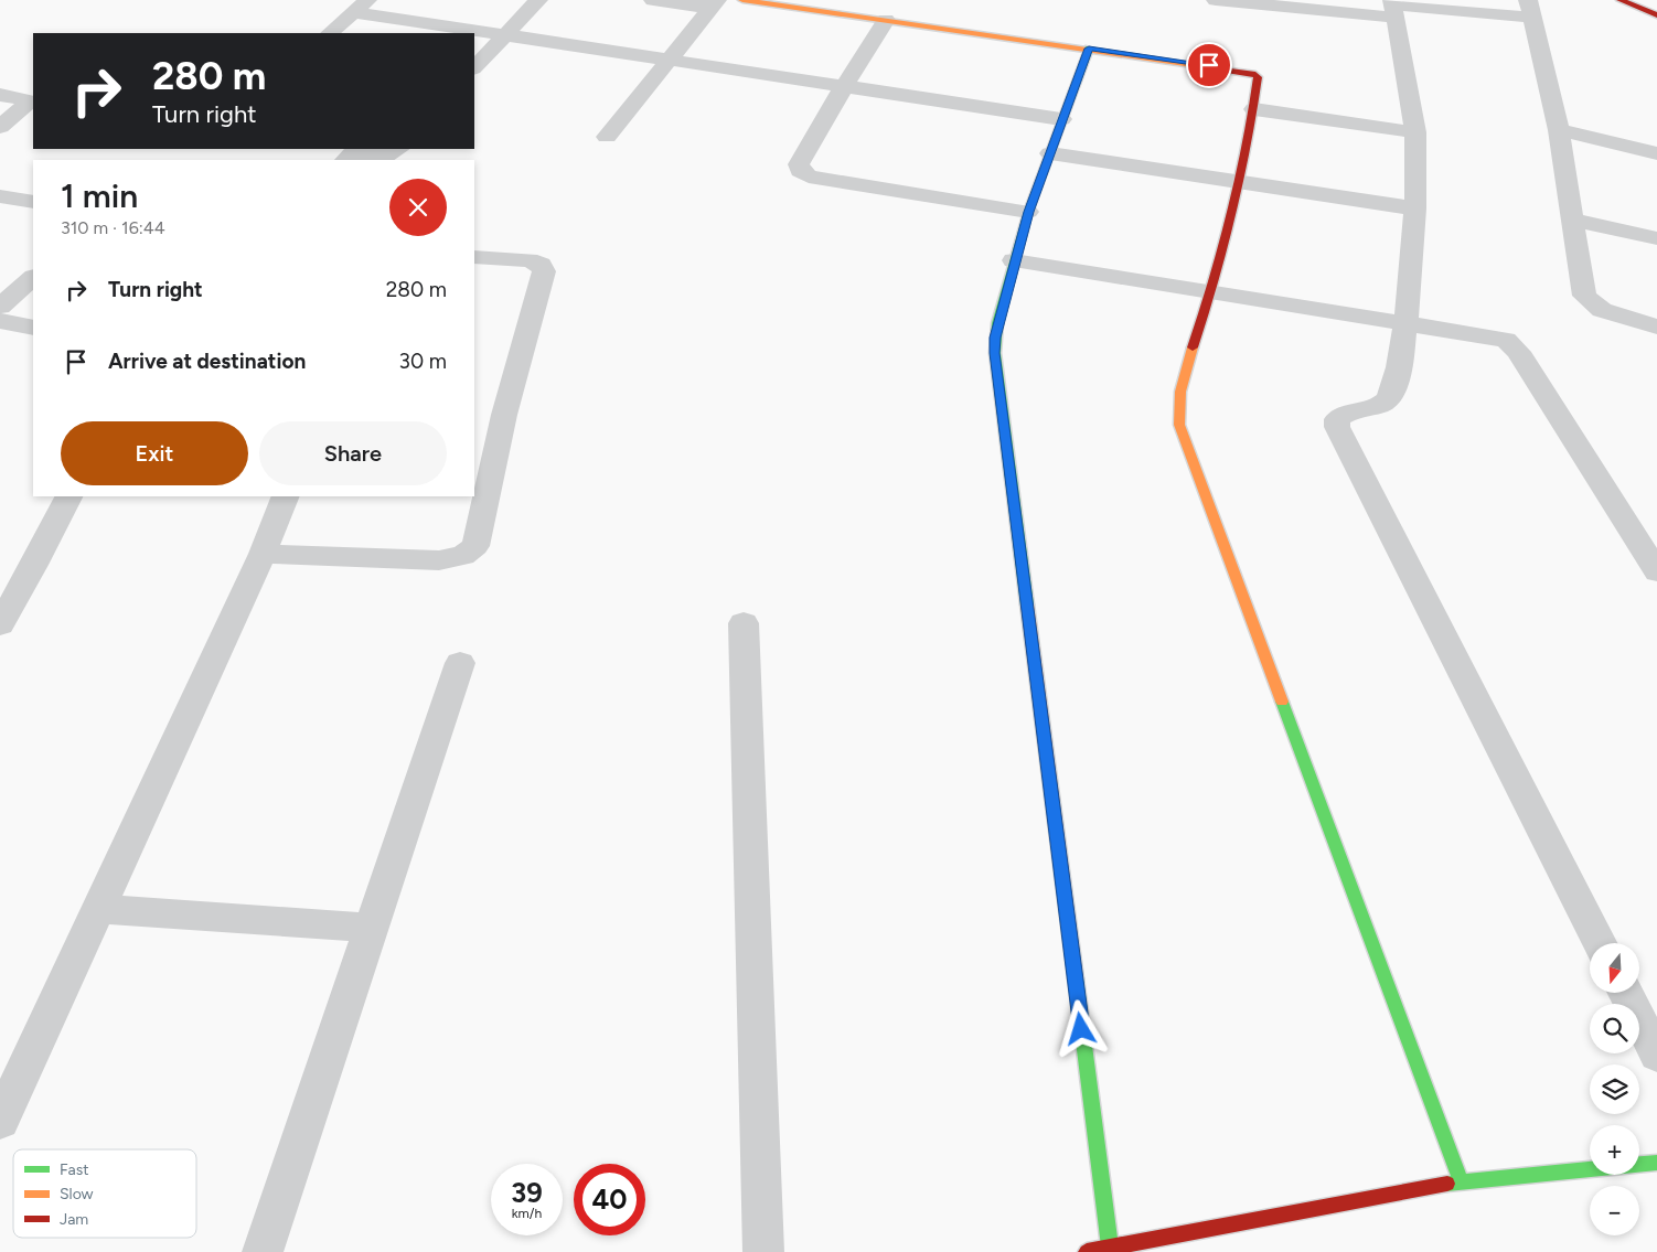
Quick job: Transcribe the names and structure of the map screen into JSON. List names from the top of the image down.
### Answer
{
  "legend": ["Fast", "Slow", "Jam"],
  "north": "bottom",
  "page": {
    "turn": ["280 m", "Turn right"],
    "heading": ["1 min", "310 m · 16:44"],
    "list": [
      {
        "name": "Turn right",
        "value": "280 m"
      },
      {
        "name": "Arrive at destination",
        "value": "30 m"
      }
    ],
    "buttons": ["Exit", "Share"],
    "map_buttons": ["+", "−"],
    "speed": "39 km/h",
    "limit": "40"
  }
}
